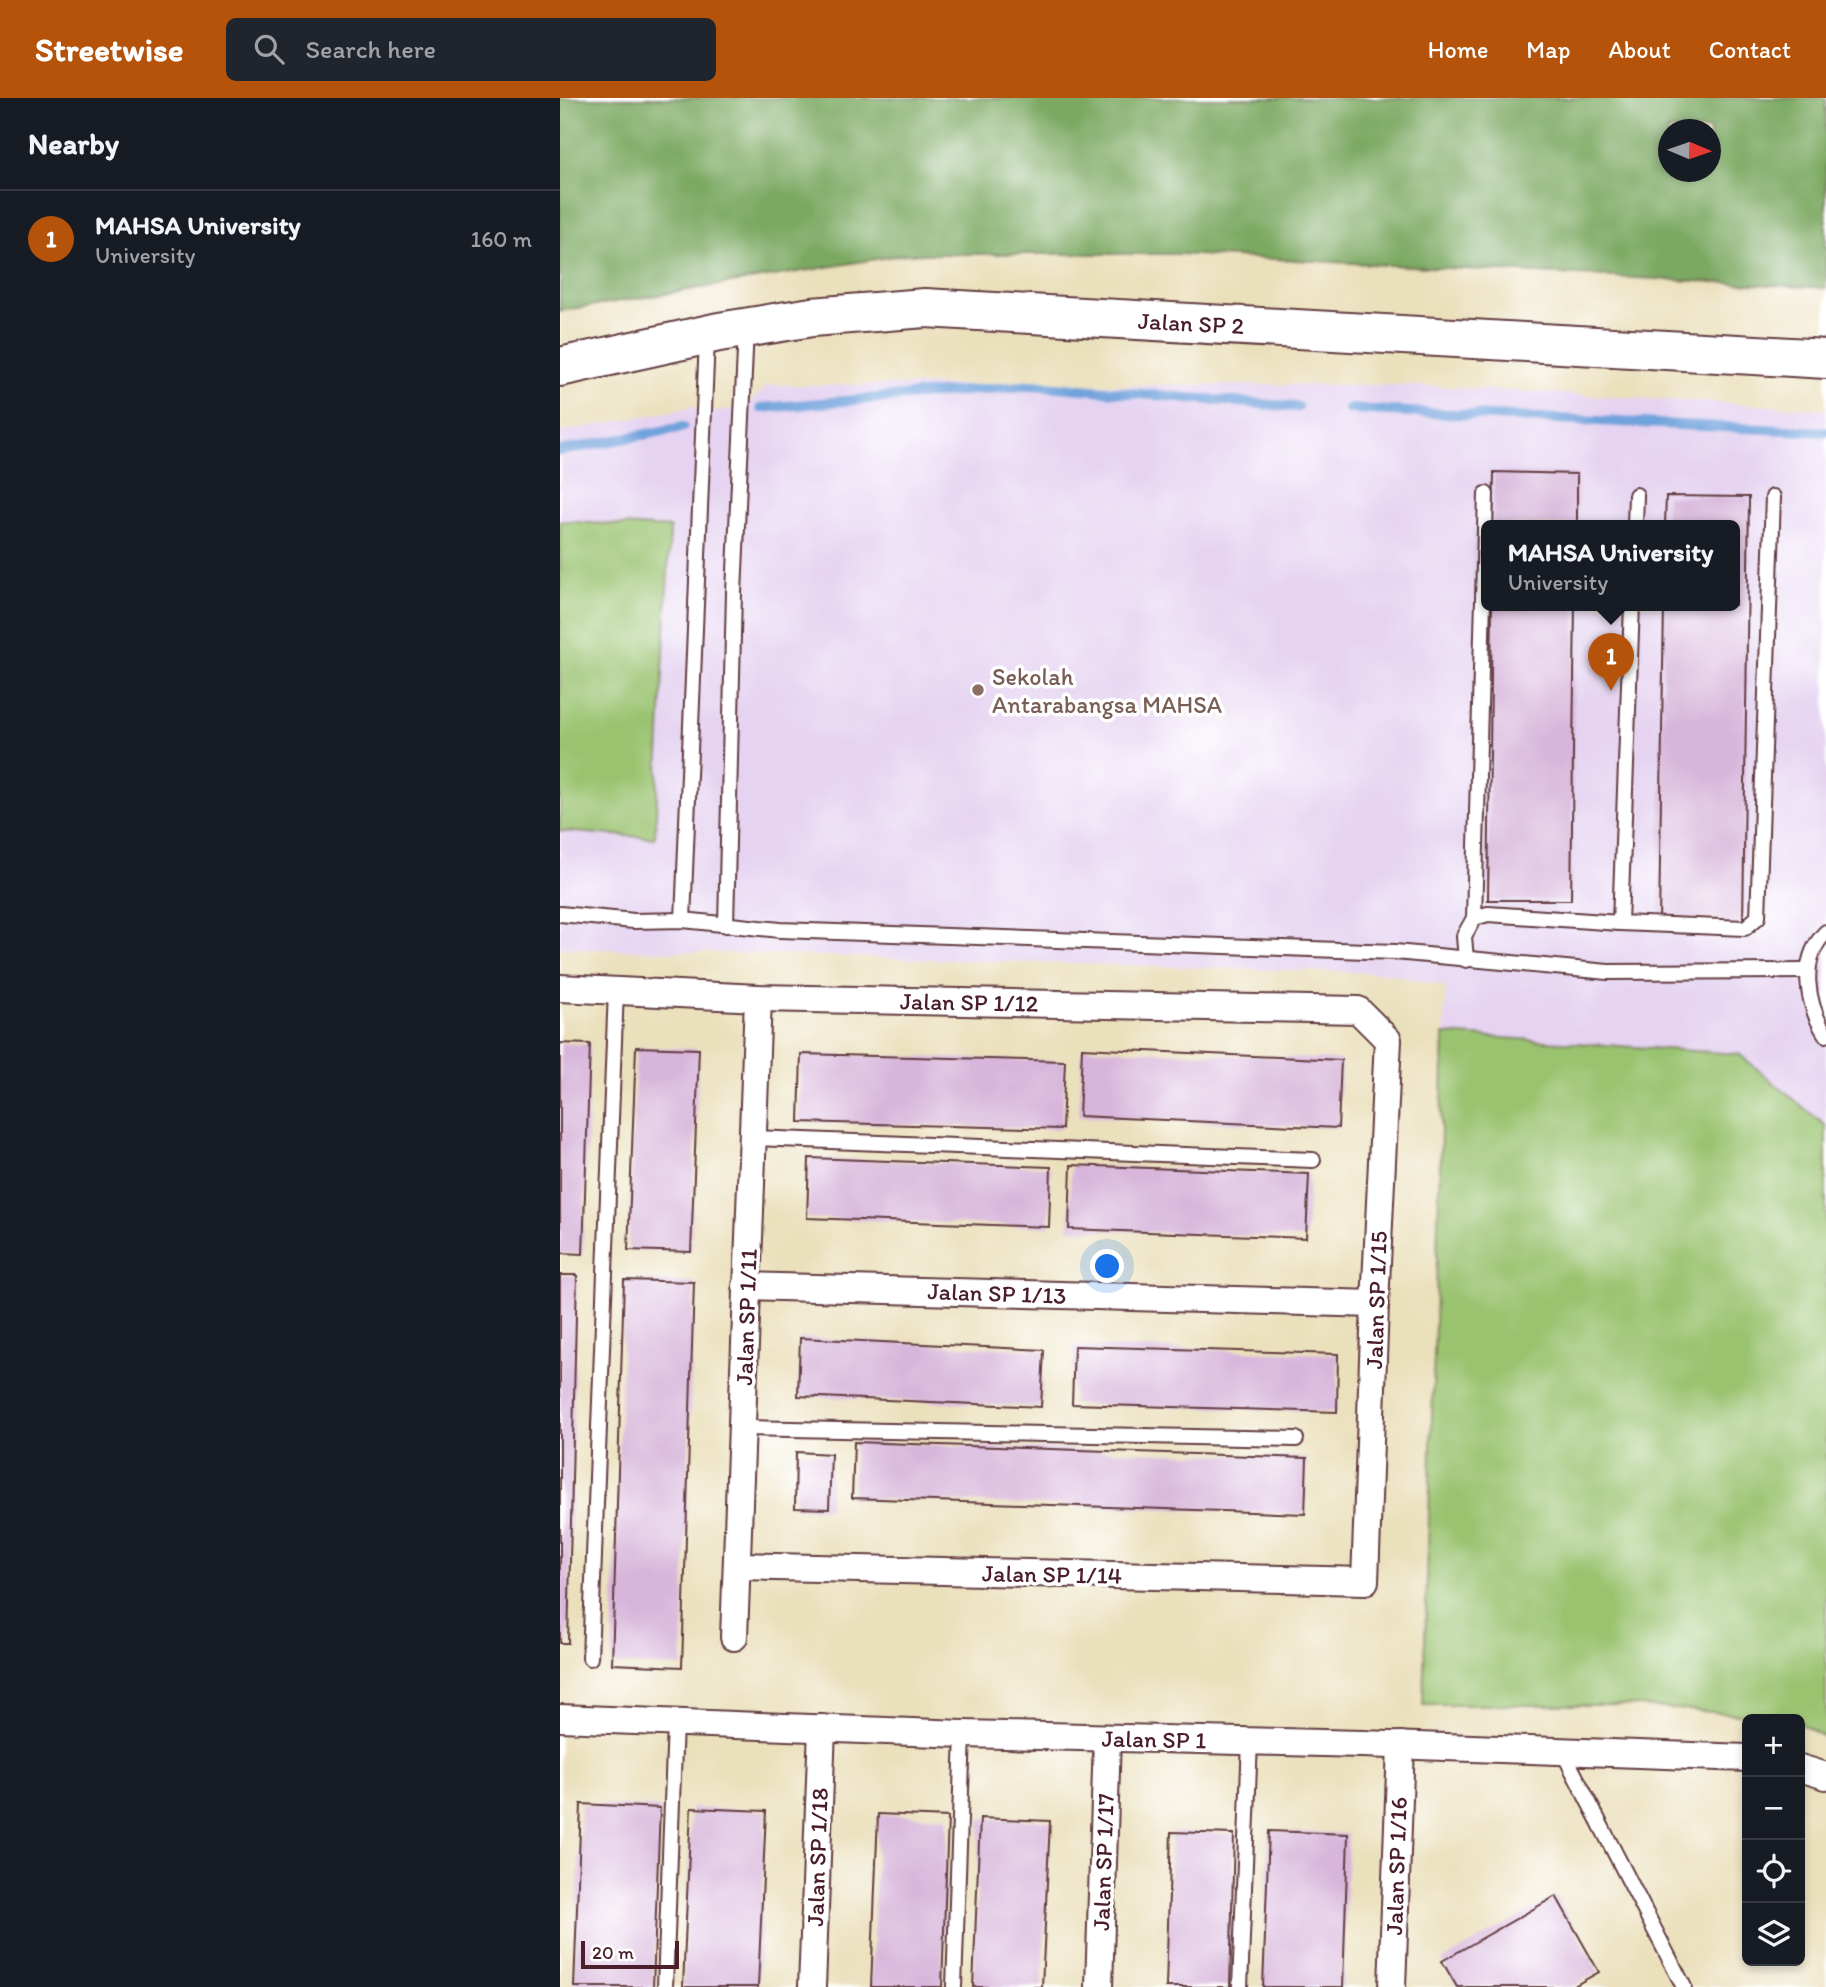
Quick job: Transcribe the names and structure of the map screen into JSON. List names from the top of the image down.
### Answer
{
  "streets": {
    "street": [
      "Jalan SP 2",
      "Jalan SP 1/12",
      "Jalan SP 1/13",
      "Jalan SP 1/15",
      "Jalan SP 1/11",
      "Jalan SP 1/14",
      "Jalan SP 1",
      "Jalan SP 1/18",
      "Jalan SP 1/17",
      "Jalan SP 1/16"
    ]
  },
  "crossings": [
    ["Jalan SP 1/12", "Jalan SP 1/15"],
    ["Jalan SP 1/12", "Jalan SP 1/11"],
    ["Jalan SP 1/13", "Jalan SP 1/15"],
    ["Jalan SP 1/13", "Jalan SP 1/11"],
    ["Jalan SP 1/15", "Jalan SP 1/14"],
    ["Jalan SP 1/11", "Jalan SP 1/14"],
    ["Jalan SP 1", "Jalan SP 1/18"],
    ["Jalan SP 1", "Jalan SP 1/17"],
    ["Jalan SP 1", "Jalan SP 1/16"]
  ],
  "places": ["Sekolah Antarabangsa MAHSA"],
  "scale_bar": "20 m",
  "north": "right",
  "page": {
    "header": "Streetwise",
    "search": "Search here",
    "nav": [
      "Home",
      "Map",
      "About",
      "Contact"
    ],
    "heading": "Nearby",
    "list": [
      {
        "mark": "1",
        "name": "MAHSA University",
        "note": "University",
        "value": "160 m"
      }
    ],
    "popup": ["MAHSA University", "University"],
    "pins": "1",
    "map_buttons": ["+", "−"],
    "scale": "20 m"
  }
}
